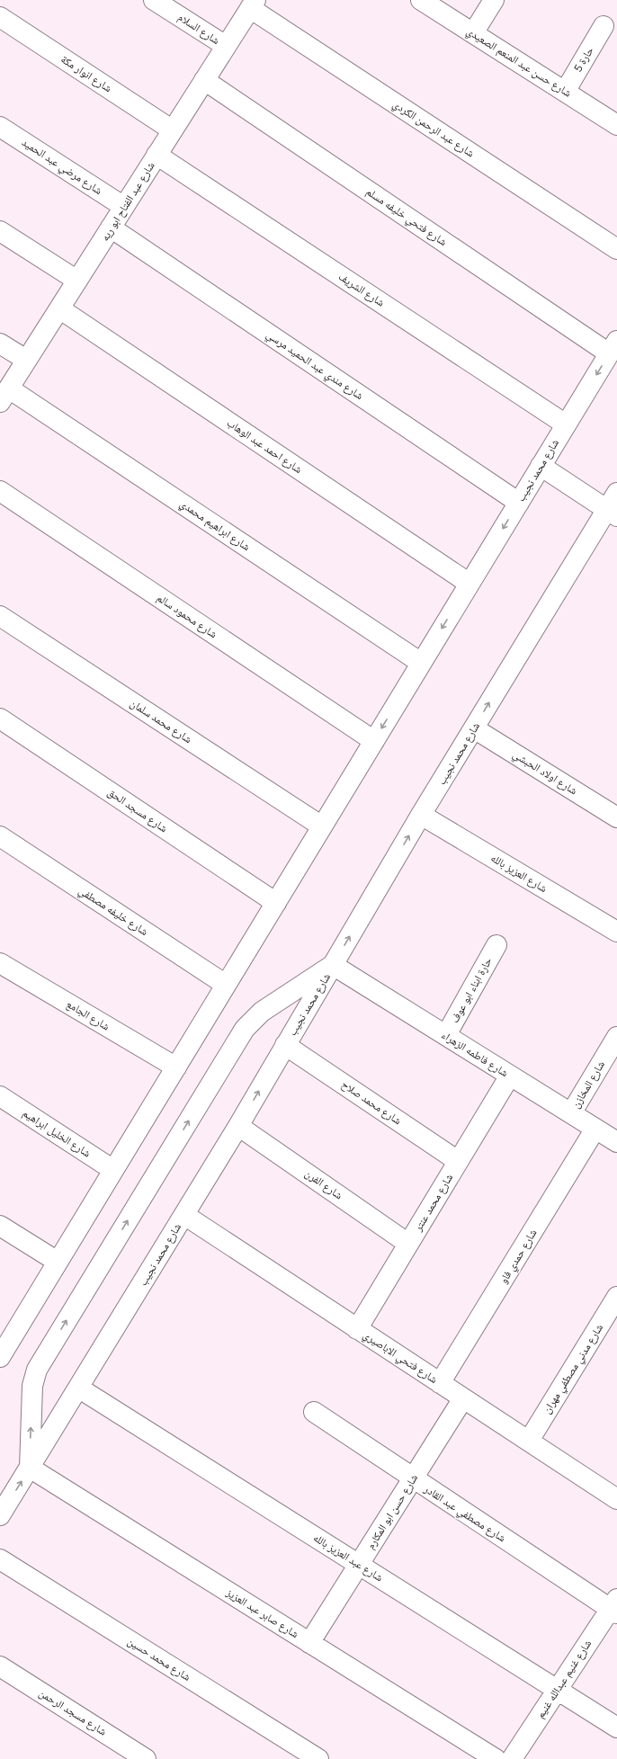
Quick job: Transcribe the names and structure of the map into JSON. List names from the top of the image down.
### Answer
{
  "streets": {
    "street": [
      "شارع السلام",
      "حارة 5",
      "شارع حسن عبد المنعم الصعيدي",
      "شارع انوار مكة",
      "شارع عبد الرحمن الكردي",
      "شارع مرضي عبد الحميد",
      "شارع عبد الفتاح ابو ريه",
      "شارع فتحي خليفه مسلم",
      "شارع الشريف",
      "شارع مندي عبد الحميد مرسي",
      "شارع احمد عبد الوهاب",
      "شارع محمد نجيب",
      "شارع ابراهيم محمدي",
      "شارع محمود سالم",
      "شارع محمد سلمان",
      "شارع اولاد الحبشي",
      "شارع مسجد الحق",
      "شارع العزيز بالله",
      "شارع خليفه مصطفي",
      "حارة ابناء ابو عوف",
      "شارع الجامع",
      "شارع فاطمه الزهراء",
      "شارع المخازن",
      "شارع محمد صلاح",
      "شارع الخليل ابراهيم",
      "شارع الفرن",
      "شارع محمد عنتر",
      "شارع حمدي فاو",
      "شارع فتحي الاباصيري",
      "شارع مدني مصطفي مهران",
      "شارع حسن ابو المكارم",
      "شارع مصطفي عبد القادر",
      "شارع عبد العزيز بالله",
      "شارع صابر عبد العزيز",
      "شارع محمد حسين",
      "شارع غنيم عبدالله غنيم",
      "شارع مسجد الرحمن"
    ]
  },
  "crossings": [
    ["شارع السلام", "شارع عبد الفتاح ابو ريه"],
    ["حارة 5", "شارع حسن عبد المنعم الصعيدي"],
    ["شارع انوار مكة", "شارع عبد الفتاح ابو ريه"],
    ["شارع عبد الرحمن الكردي", "شارع عبد الفتاح ابو ريه"],
    ["شارع مرضي عبد الحميد", "شارع عبد الفتاح ابو ريه"],
    ["شارع عبد الفتاح ابو ريه", "شارع فتحي خليفه مسلم"],
    ["شارع عبد الفتاح ابو ريه", "شارع الشريف"],
    ["شارع عبد الفتاح ابو ريه", "شارع مندي عبد الحميد مرسي"],
    ["شارع عبد الفتاح ابو ريه", "شارع احمد عبد الوهاب"],
    ["شارع عبد الفتاح ابو ريه", "شارع ابراهيم محمدي"],
    ["شارع فتحي خليفه مسلم", "شارع محمد نجيب"],
    ["شارع الشريف", "شارع محمد نجيب"],
    ["شارع مندي عبد الحميد مرسي", "شارع محمد نجيب"],
    ["شارع احمد عبد الوهاب", "شارع محمد نجيب"],
    ["شارع محمد نجيب", "شارع ابراهيم محمدي"],
    ["شارع محمد نجيب", "شارع محمود سالم"],
    ["شارع محمد نجيب", "شارع محمد سلمان"],
    ["شارع محمد نجيب", "شارع اولاد الحبشي"],
    ["شارع محمد نجيب", "شارع مسجد الحق"],
    ["شارع محمد نجيب", "شارع العزيز بالله"],
    ["شارع محمد نجيب", "شارع خليفه مصطفي"],
    ["شارع محمد نجيب", "شارع الجامع"],
    ["شارع محمد نجيب", "شارع فاطمه الزهراء"],
    ["شارع محمد نجيب", "شارع محمد صلاح"],
    ["شارع محمد نجيب", "شارع الخليل ابراهيم"],
    ["شارع محمد نجيب", "شارع الفرن"],
    ["شارع محمد نجيب", "شارع فتحي الاباصيري"],
    ["شارع محمد نجيب", "شارع عبد العزيز بالله"],
    ["شارع محمد نجيب", "شارع صابر عبد العزيز"],
    ["حارة ابناء ابو عوف", "شارع فاطمه الزهراء"],
    ["شارع فاطمه الزهراء", "شارع المخازن"],
    ["شارع فاطمه الزهراء", "شارع محمد عنتر"],
    ["شارع فاطمه الزهراء", "شارع حمدي فاو"],
    ["شارع محمد صلاح", "شارع محمد عنتر"],
    ["شارع الفرن", "شارع محمد عنتر"],
    ["شارع محمد عنتر", "شارع فتحي الاباصيري"],
    ["شارع حمدي فاو", "شارع فتحي الاباصيري"],
    ["شارع فتحي الاباصيري", "شارع مدني مصطفي مهران"],
    ["شارع فتحي الاباصيري", "شارع حسن ابو المكارم"],
    ["شارع حسن ابو المكارم", "شارع مصطفي عبد القادر"],
    ["شارع حسن ابو المكارم", "شارع عبد العزيز بالله"],
    ["شارع حسن ابو المكارم", "شارع صابر عبد العزيز"],
    ["شارع مصطفي عبد القادر", "شارع غنيم عبدالله غنيم"],
    ["شارع عبد العزيز بالله", "شارع غنيم عبدالله غنيم"]
  ]
}
